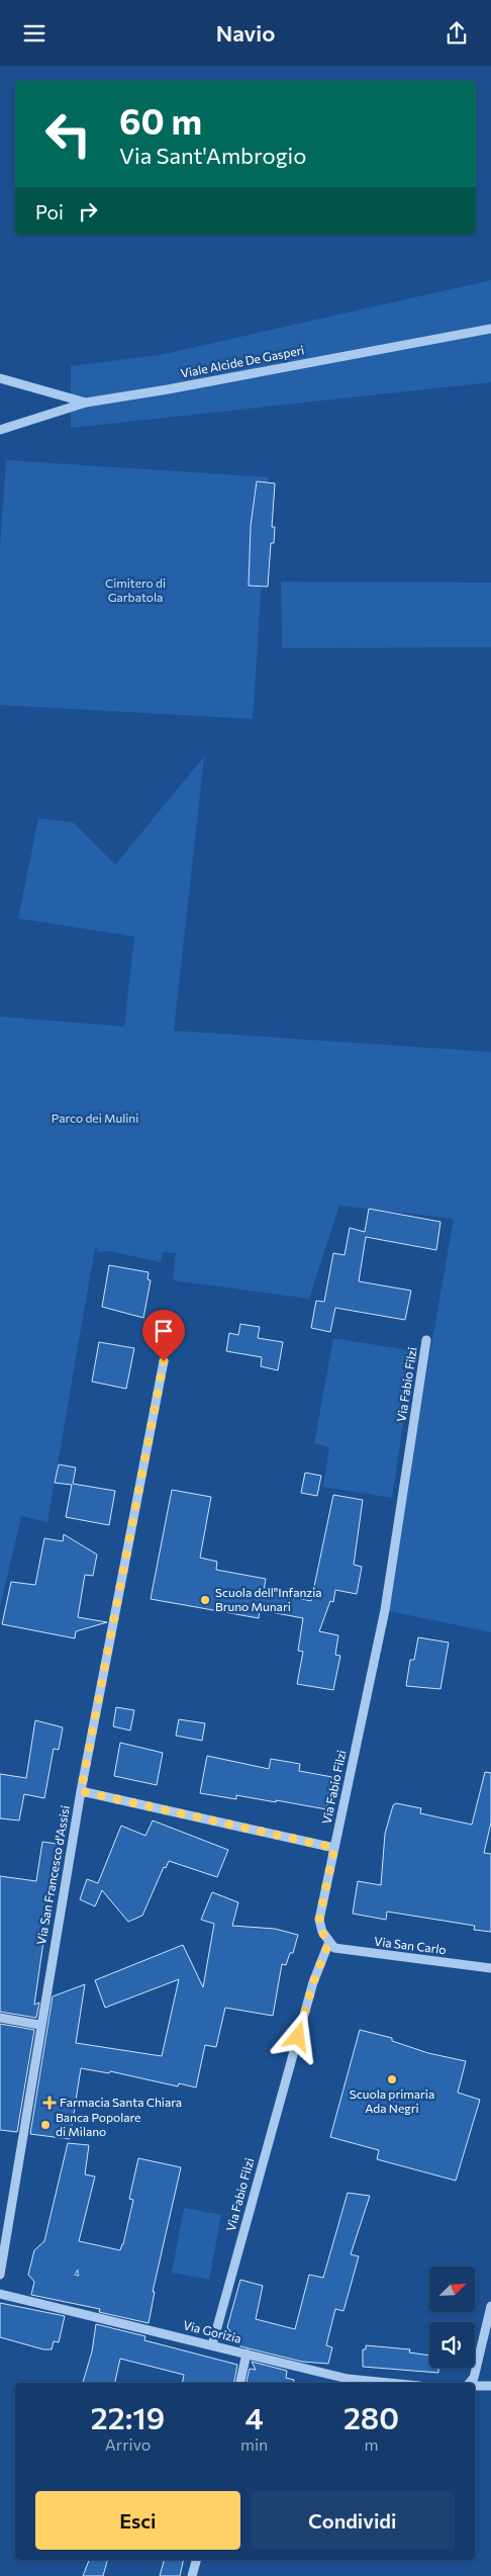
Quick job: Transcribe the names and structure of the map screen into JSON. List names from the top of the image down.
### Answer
{
  "streets": {
    "street": [
      "Viale Alcide De Gasperi",
      "Via Fabio Filzi",
      "Via San Francesco d'Assisi",
      "Via San Carlo",
      "Via Gorizia"
    ]
  },
  "crossings": [
    ["Via Fabio Filzi", "Via San Carlo"],
    ["Via Fabio Filzi", "Via Gorizia"]
  ],
  "parks": ["Cimitero di Garbatola", "Parco dei Mulini"],
  "places": {
    "other": ["Scuola dell\"Infanzia Bruno Munari", "Scuola primaria Ada Negri", "Banca Popolare di Milano"],
    "health": ["Farmacia Santa Chiara"]
  },
  "house_numbers": ["4"],
  "north": "top right",
  "page": {
    "header": "Navio",
    "turn": ["60 m", "Via Sant'Ambrogio"],
    "then": "Poi",
    "eta": [
      "22:19",
      "Arrivo",
      "4",
      "min",
      "280",
      "m"
    ],
    "buttons": ["Esci", "Condividi"]
  }
}
